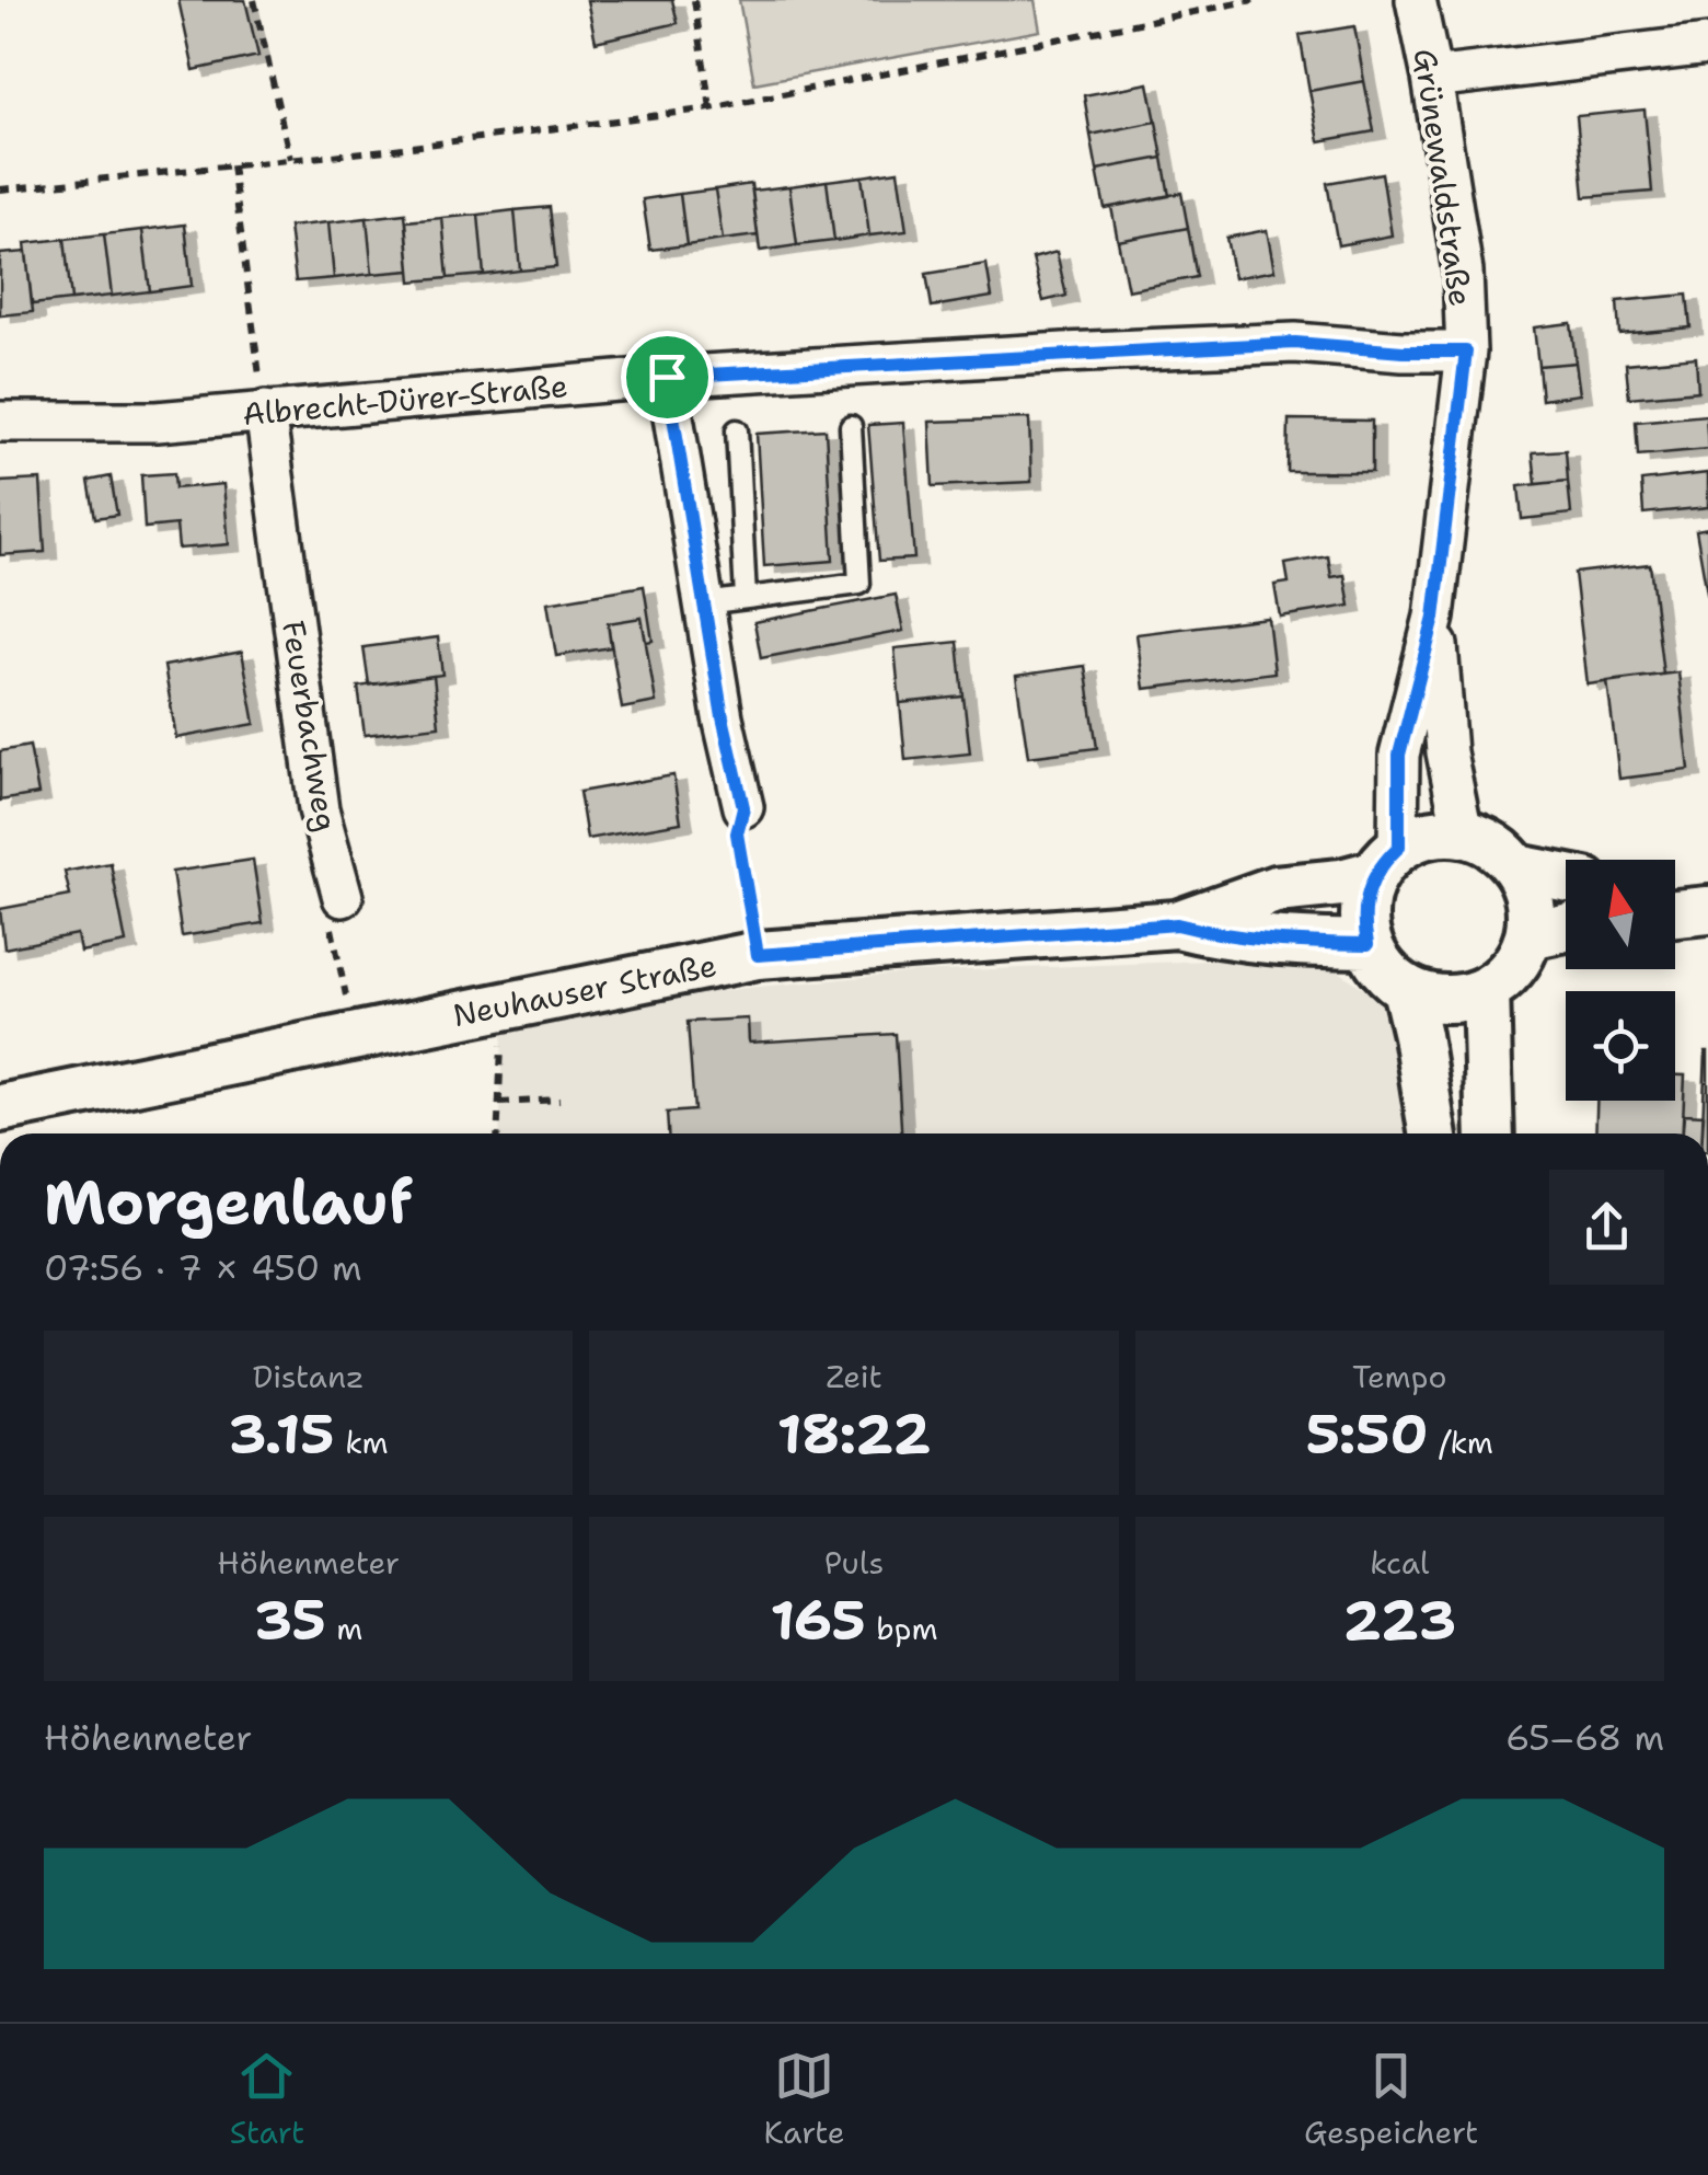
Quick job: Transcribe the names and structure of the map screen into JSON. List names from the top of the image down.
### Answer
{
  "streets": {
    "street": [
      "Grünewaldstraße",
      "Albrecht-Dürer-Straße",
      "Feuerbachweg",
      "Neuhauser Straße"
    ]
  },
  "crossings": [
    ["Grünewaldstraße", "Albrecht-Dürer-Straße"],
    ["Grünewaldstraße", "Neuhauser Straße"],
    ["Albrecht-Dürer-Straße", "Feuerbachweg"]
  ],
  "north": "top",
  "page": {
    "heading": ["Morgenlauf", "07:56 · 7 × 450 m"],
    "stats": [
      ["Distanz", "3.15 km"],
      ["Zeit", "18:22"],
      ["Tempo", "5:50 /km"],
      ["Höhenmeter", "35 m"],
      ["Puls", "165 bpm"],
      ["kcal", "223"]
    ],
    "chart": ["Höhenmeter", "65–68 m"],
    "tabs": ["Start", "Karte", "Gespeichert"]
  }
}
